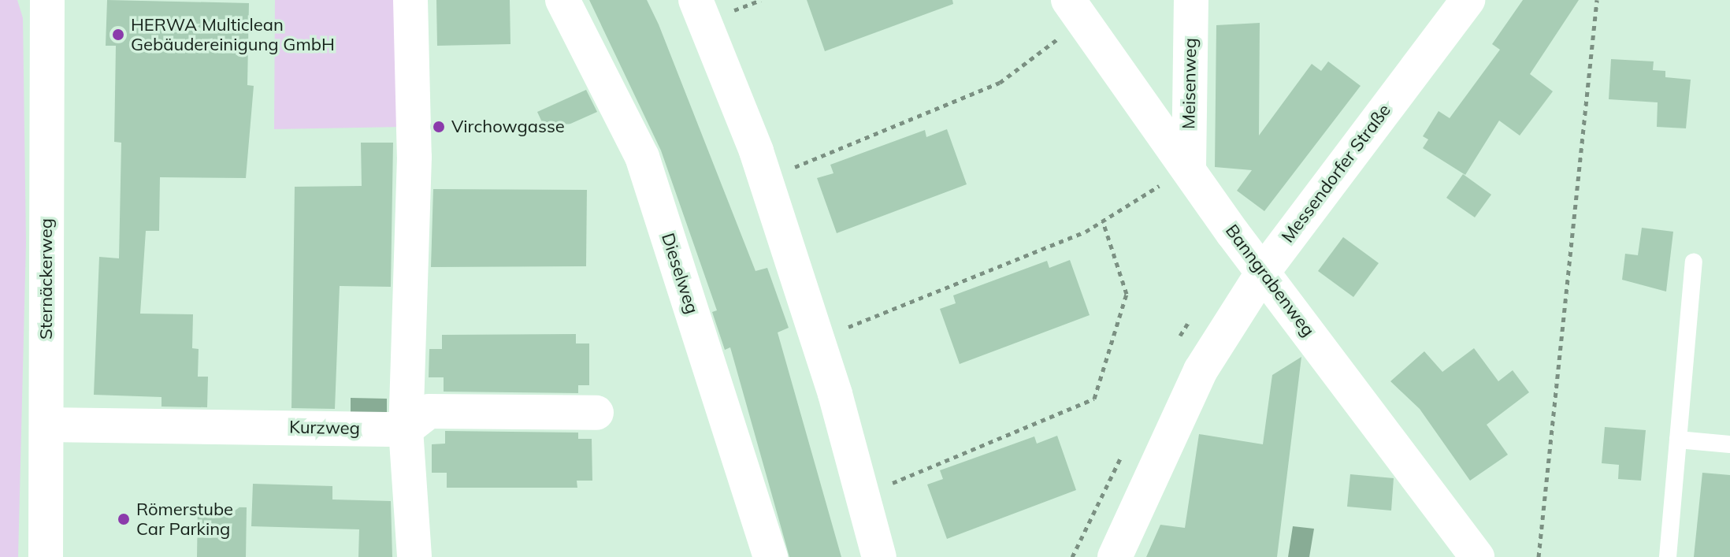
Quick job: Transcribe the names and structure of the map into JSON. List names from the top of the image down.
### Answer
{
  "streets": {
    "street": [
      "Meisenweg",
      "Messendorfer Straße",
      "Dieselweg",
      "Sternäckerweg",
      "Banngrabenweg",
      "Kurzweg"
    ]
  },
  "crossings": [
    ["Meisenweg", "Banngrabenweg"],
    ["Messendorfer Straße", "Banngrabenweg"],
    ["Sternäckerweg", "Kurzweg"]
  ],
  "places": ["HERWA Multiclean Gebäudereinigung GmbH", "Virchowgasse", "Römerstube Car Parking"]
}
